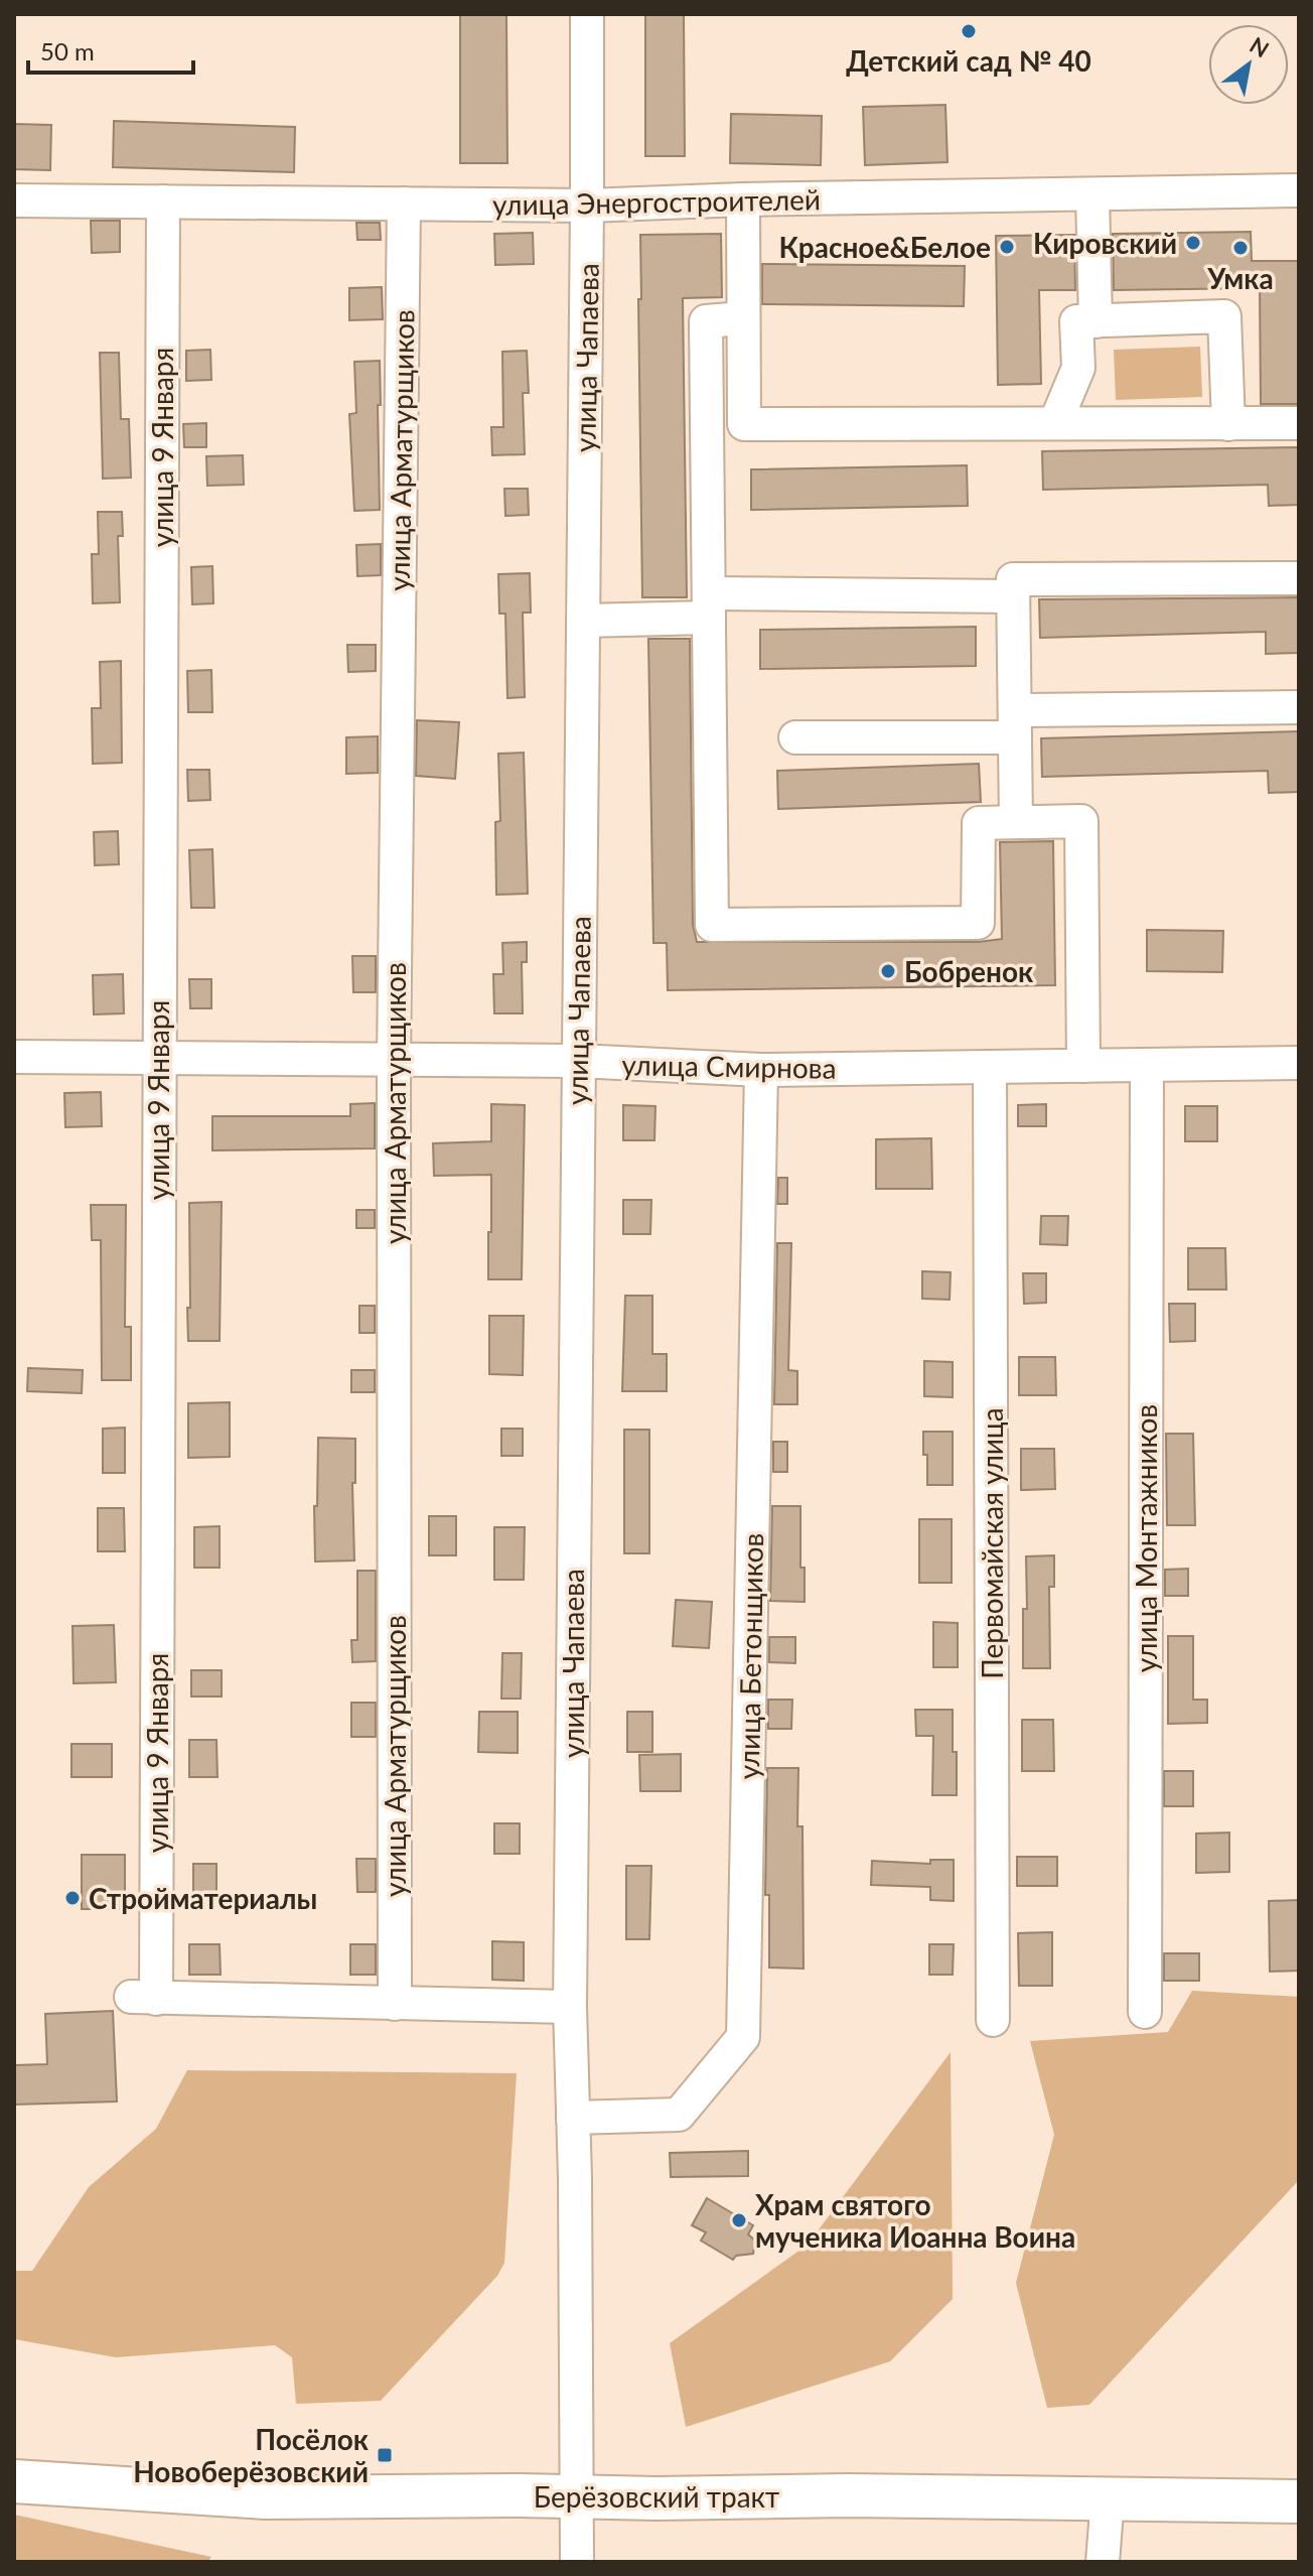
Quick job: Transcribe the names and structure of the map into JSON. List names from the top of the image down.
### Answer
{
  "streets": {
    "main road": ["Берёзовский тракт"],
    "street": [
      "улица Энергостроителей",
      "улица Чапаева",
      "улица 9 Января",
      "улица Арматурщиков",
      "улица Смирнова",
      "улица Монтажников",
      "Первомайская улица",
      "улица Бетонщиков"
    ]
  },
  "crossings": [
    ["улица Энергостроителей", "улица Чапаева"],
    ["улица Энергостроителей", "улица 9 Января"],
    ["улица Энергостроителей", "улица Арматурщиков"],
    ["улица Чапаева", "улица Смирнова"],
    ["улица Чапаева", "улица Бетонщиков"],
    ["улица Чапаева", "Берёзовский тракт"],
    ["улица 9 Января", "улица Арматурщиков"],
    ["улица 9 Января", "улица Смирнова"],
    ["улица Арматурщиков", "улица Смирнова"],
    ["улица Смирнова", "улица Монтажников"],
    ["улица Смирнова", "Первомайская улица"],
    ["улица Смирнова", "улица Бетонщиков"]
  ],
  "places": {
    "other": [
      "Детский сад № 40",
      "Кировский",
      "Красное&Белое",
      "Умка",
      "Бобренок",
      "Стройматериалы",
      "Храм святого мученика Иоанна Воина"
    ],
    "transit": ["Посёлок Новоберёзовский"]
  },
  "scale_bar": "50 m",
  "north": "top right"
}
